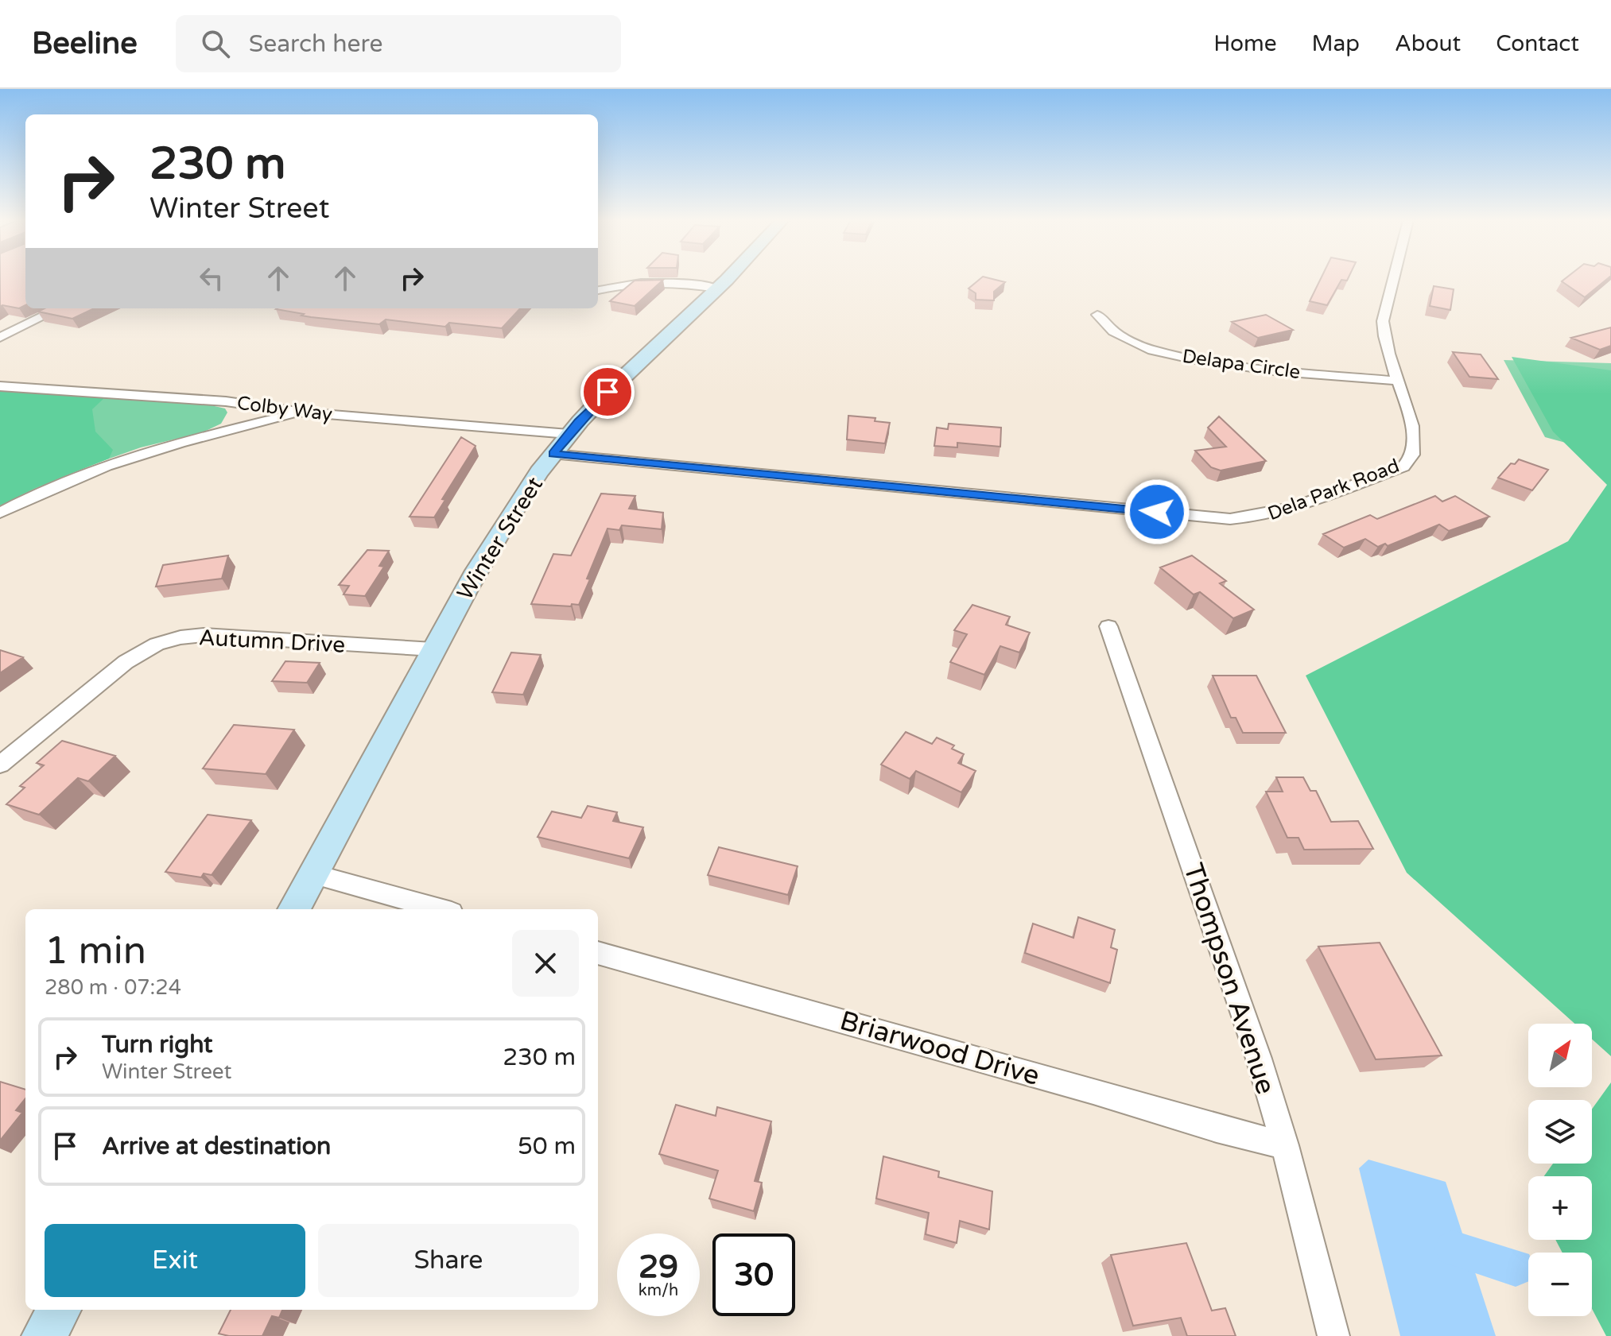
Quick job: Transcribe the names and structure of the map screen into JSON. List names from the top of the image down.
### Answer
{
  "streets": {
    "street": [
      "Delapa Circle",
      "Colby Way",
      "Dela Park Road",
      "Winter Street",
      "Autumn Drive",
      "Thompson Avenue",
      "Briarwood Drive"
    ]
  },
  "crossings": [
    ["Delapa Circle", "Dela Park Road"],
    ["Colby Way", "Winter Street"],
    ["Dela Park Road", "Winter Street"],
    ["Winter Street", "Autumn Drive"],
    ["Thompson Avenue", "Briarwood Drive"]
  ],
  "north": "top right",
  "page": {
    "header": "Beeline",
    "search": "Search here",
    "nav": [
      "Home",
      "Map",
      "About",
      "Contact"
    ],
    "turn": ["230 m", "Winter Street"],
    "heading": ["1 min", "280 m · 07:24"],
    "list": [
      {
        "name": "Turn right",
        "note": "Winter Street",
        "value": "230 m"
      },
      {
        "name": "Arrive at destination",
        "value": "50 m"
      }
    ],
    "map_buttons": ["+", "−"],
    "buttons": ["Exit", "Share"],
    "speed": "29 km/h",
    "limit": "30"
  }
}
